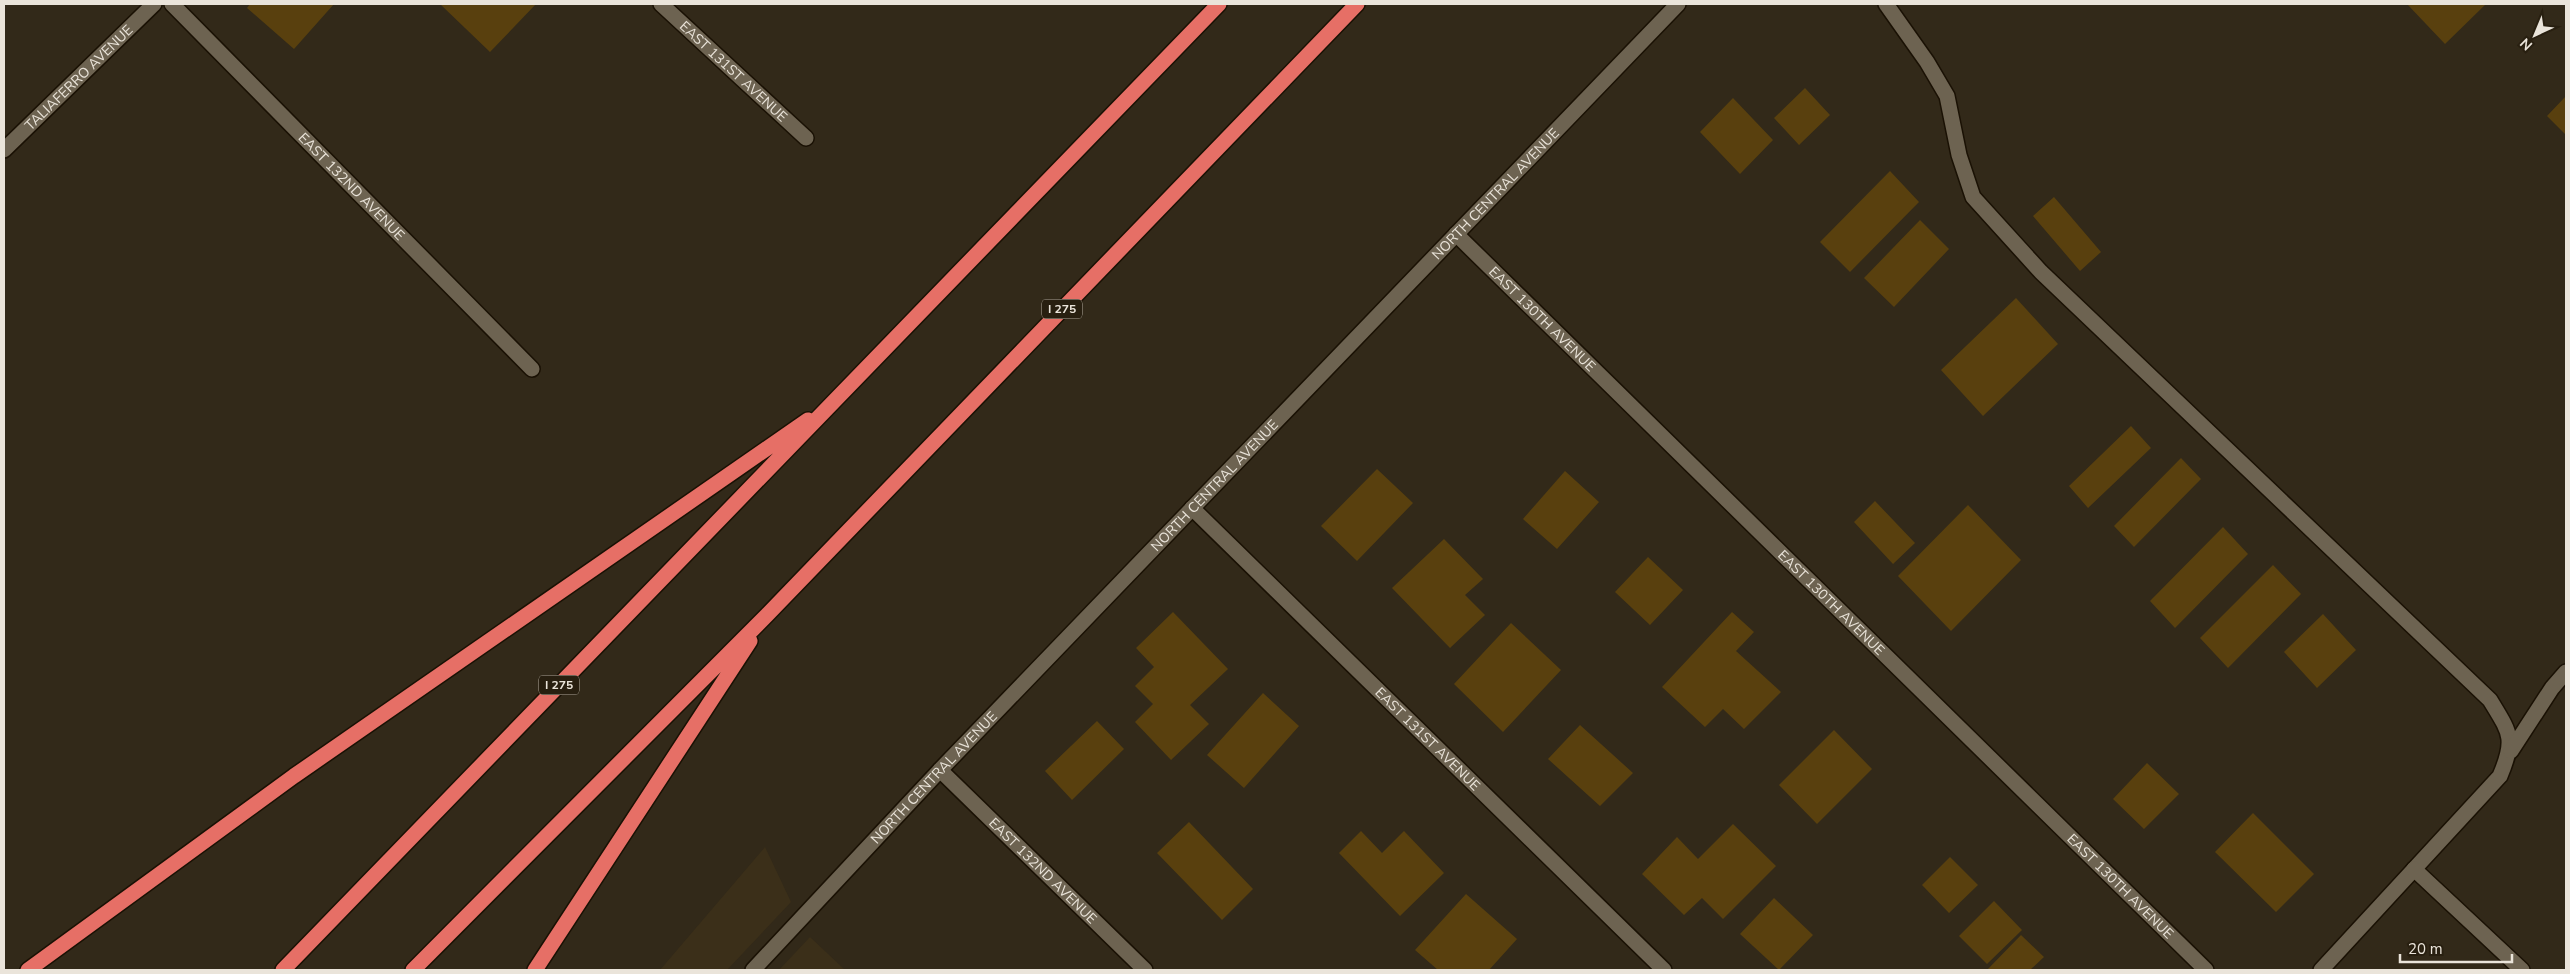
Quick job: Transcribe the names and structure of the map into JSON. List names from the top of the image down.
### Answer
{
  "streets": {
    "highway": ["I 275"],
    "street": [
      "EAST 131ST AVENUE",
      "TALIAFERRO AVENUE",
      "EAST 132ND AVENUE",
      "NORTH CENTRAL AVENUE",
      "EAST 130TH AVENUE"
    ]
  },
  "crossings": [
    ["EAST 131ST AVENUE", "NORTH CENTRAL AVENUE"],
    ["EAST 132ND AVENUE", "NORTH CENTRAL AVENUE"],
    ["NORTH CENTRAL AVENUE", "EAST 130TH AVENUE"]
  ],
  "scale_bar": "20 m",
  "north": "bottom left"
}
